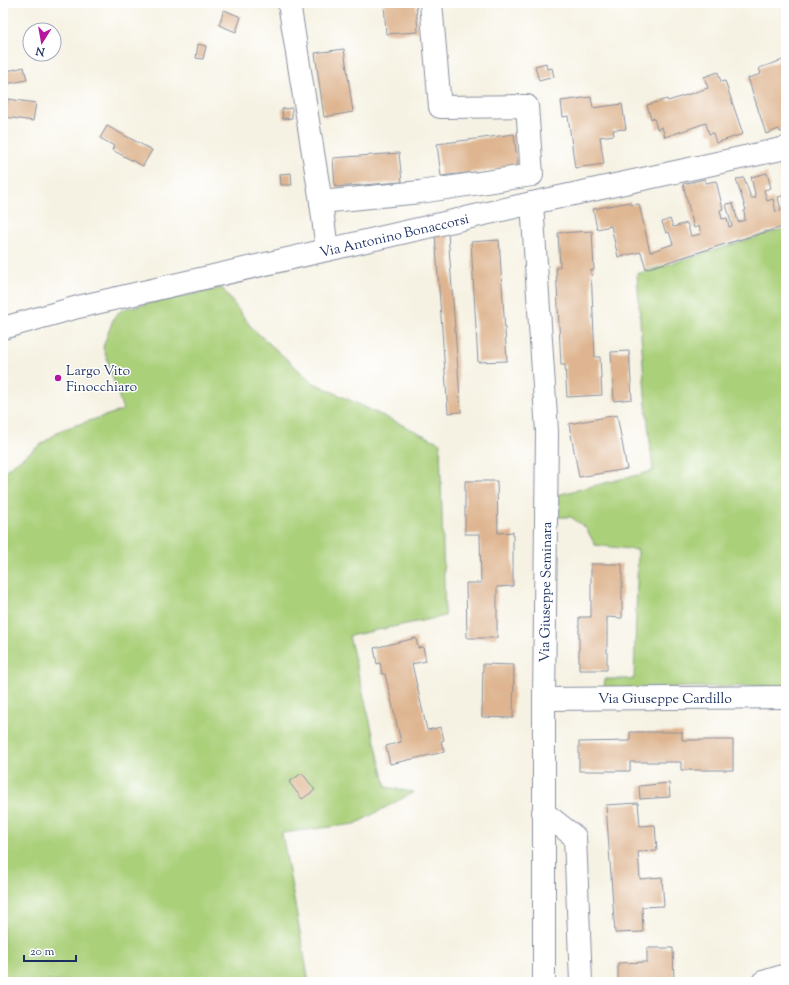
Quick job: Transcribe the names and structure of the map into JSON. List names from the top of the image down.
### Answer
{
  "streets": {
    "street": ["Via Antonino Bonaccorsi", "Via Giuseppe Seminara", "Via Giuseppe Cardillo"]
  },
  "crossings": [
    ["Via Antonino Bonaccorsi", "Via Giuseppe Seminara"],
    ["Via Giuseppe Seminara", "Via Giuseppe Cardillo"]
  ],
  "places": ["Largo Vito Finocchiaro"],
  "scale_bar": "20 m",
  "north": "bottom"
}
